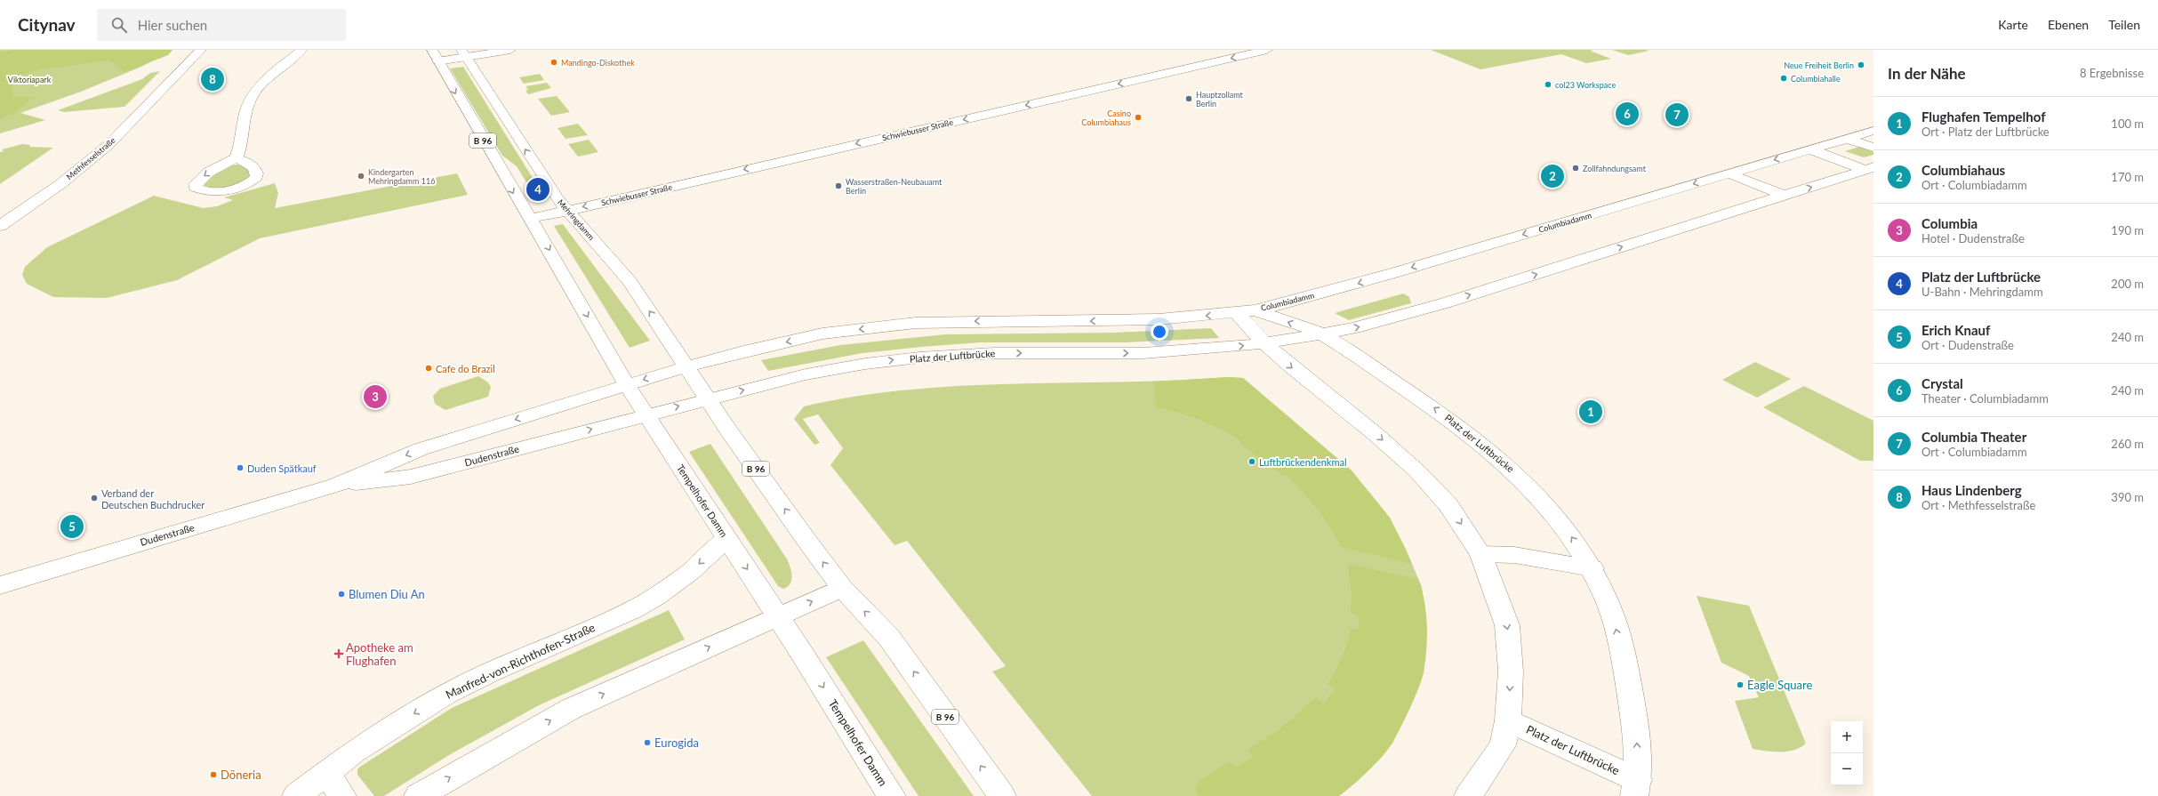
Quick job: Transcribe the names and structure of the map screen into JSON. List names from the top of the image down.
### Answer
{
  "streets": {
    "main road": [
      "Schwiebusser Straße",
      "B 96",
      "Methfesselstraße",
      "Mehringdamm",
      "Columbiadamm",
      "Platz der Luftbrücke",
      "Dudenstraße",
      "Tempelhofer Damm",
      "Manfred-von-Richthofen-Straße"
    ]
  },
  "crossings": [
    ["Schwiebusser Straße", "B 96"],
    ["Schwiebusser Straße", "Mehringdamm"],
    ["B 96", "Mehringdamm"],
    ["B 96", "Platz der Luftbrücke"],
    ["B 96", "Dudenstraße"],
    ["B 96", "Tempelhofer Damm"],
    ["Columbiadamm", "Platz der Luftbrücke"],
    ["Platz der Luftbrücke", "Dudenstraße"],
    ["Platz der Luftbrücke", "Tempelhofer Damm"],
    ["Dudenstraße", "Tempelhofer Damm"],
    ["Tempelhofer Damm", "Manfred-von-Richthofen-Straße"]
  ],
  "one_way": ["Schwiebusser Straße"],
  "parks": ["Viktoriapark"],
  "places": {
    "other": [
      "Mandingo-Diskothek",
      "Neue Freiheit Berlin",
      "Columbiahalle",
      "col23 Workspace",
      "Hauptzollamt Berlin",
      "Casino Columbiahaus",
      "Zollfahndungsamt",
      "Kindergarten Mehringdamm 116",
      "Wasserstraßen-Neubauamt Berlin",
      "Cafe do Brazil",
      "Luftbrückendenkmal",
      "Duden Spätkauf",
      "Verband der Deutschen Buchdrucker",
      "Blumen Diu An",
      "Eagle Square",
      "Eurogida",
      "Döneria"
    ],
    "health": ["Apotheke am Flughafen"]
  },
  "page": {
    "header": "Citynav",
    "search": "Hier suchen",
    "nav": ["Karte", "Ebenen", "Teilen"],
    "heading": ["In der Nähe", "8 Ergebnisse"],
    "pins": [
      "8",
      "6",
      "7",
      "2",
      "4",
      "3",
      "1",
      "5"
    ],
    "list": [
      {
        "mark": "1",
        "name": "Flughafen Tempelhof",
        "note": "Ort · Platz der Luftbrücke",
        "value": "100 m"
      },
      {
        "mark": "2",
        "name": "Columbiahaus",
        "note": "Ort · Columbiadamm",
        "value": "170 m"
      },
      {
        "mark": "3",
        "name": "Columbia",
        "note": "Hotel · Dudenstraße",
        "value": "190 m"
      },
      {
        "mark": "4",
        "name": "Platz der Luftbrücke",
        "note": "U-Bahn · Mehringdamm",
        "value": "200 m"
      },
      {
        "mark": "5",
        "name": "Erich Knauf",
        "note": "Ort · Dudenstraße",
        "value": "240 m"
      },
      {
        "mark": "6",
        "name": "Crystal",
        "note": "Theater · Columbiadamm",
        "value": "240 m"
      },
      {
        "mark": "7",
        "name": "Columbia Theater",
        "note": "Ort · Columbiadamm",
        "value": "260 m"
      },
      {
        "mark": "8",
        "name": "Haus Lindenberg",
        "note": "Ort · Methfesselstraße",
        "value": "390 m"
      }
    ],
    "map_buttons": ["+", "−"]
  }
}
